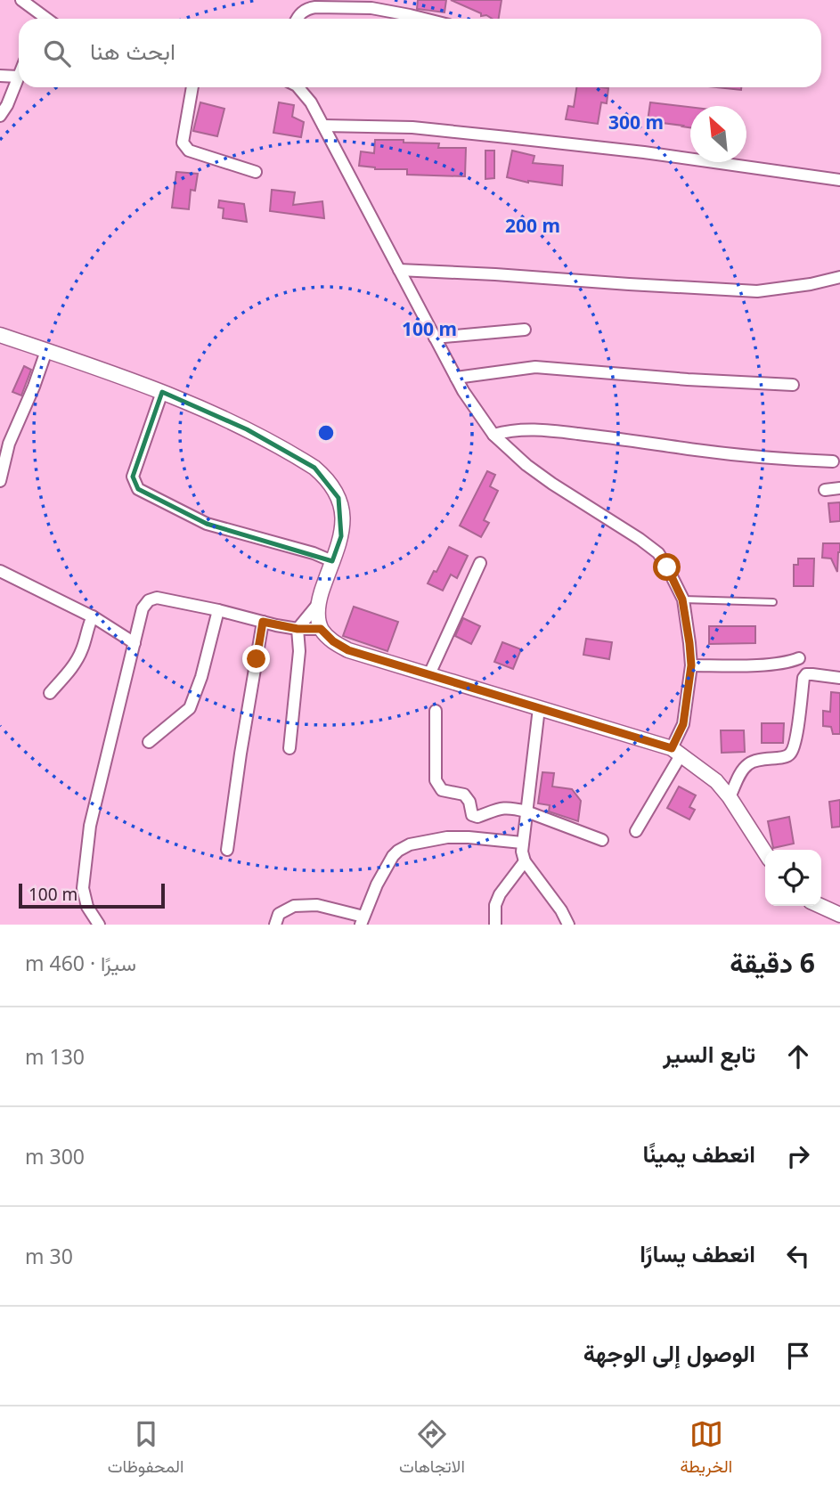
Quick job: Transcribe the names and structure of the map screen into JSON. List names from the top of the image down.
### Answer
{
  "scale_bar": "100 m",
  "north": "top left",
  "page": {
    "search": "ابحث هنا",
    "scale": "100 m",
    "heading": ["6 دقيقة", "سيرًا · 460 m"],
    "list": [
      ["تابع السير", "130 m"],
      ["انعطف يمينًا", "300 m"],
      ["انعطف يسارًا", "30 m"],
      "الوصول إلى الوجهة"
    ],
    "nav": ["الخريطة", "الاتجاهات", "المحفوظات"]
  },
  "rings": ["300 m", "200 m", "100 m"]
}
